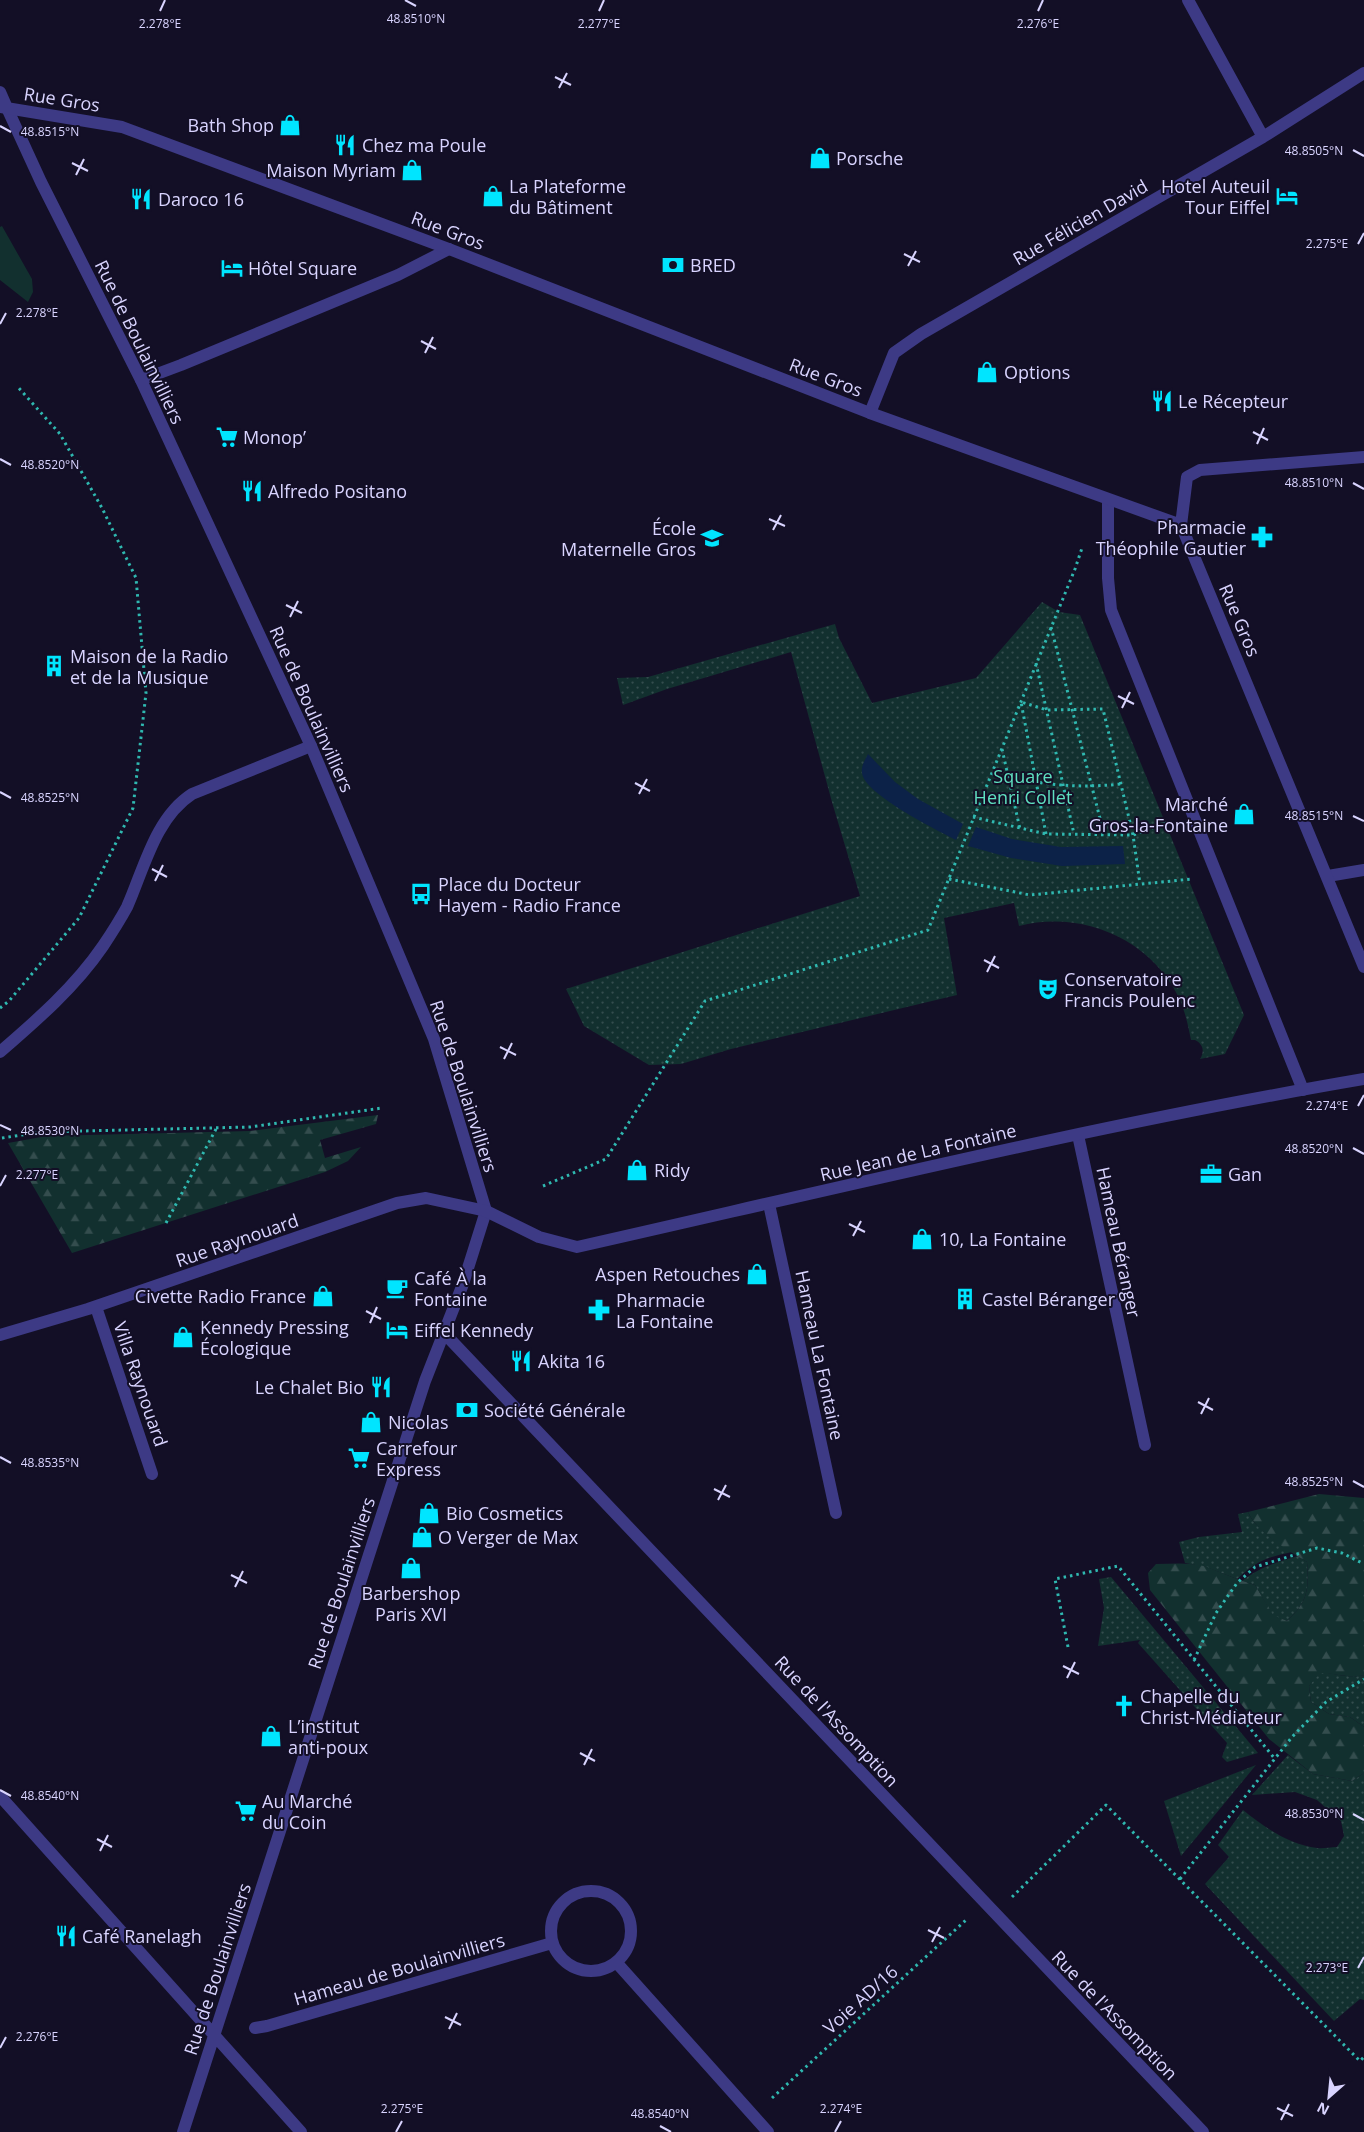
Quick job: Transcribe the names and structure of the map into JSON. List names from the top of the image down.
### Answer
{
  "streets": {
    "street": [
      "Rue Gros",
      "Rue Félicien David",
      "Rue de Boulainvilliers",
      "Rue Jean de La Fontaine",
      "Rue Raynouard",
      "Hameau Béranger",
      "Hameau La Fontaine",
      "Villa Raynouard",
      "Rue de l'Assomption",
      "Hameau de Boulainvilliers"
    ],
    "path": ["Voie AD/16"]
  },
  "crossings": [
    ["Rue Gros", "Rue Félicien David"],
    ["Rue Gros", "Rue de Boulainvilliers"],
    ["Rue de Boulainvilliers", "Rue Jean de La Fontaine"],
    ["Rue de Boulainvilliers", "Rue Raynouard"],
    ["Rue de Boulainvilliers", "Rue de l'Assomption"],
    ["Rue Jean de La Fontaine", "Rue Raynouard"],
    ["Rue Jean de La Fontaine", "Hameau Béranger"],
    ["Rue Jean de La Fontaine", "Hameau La Fontaine"],
    ["Rue Raynouard", "Villa Raynouard"],
    ["Rue de l'Assomption", "Voie AD/16"]
  ],
  "parks": ["Square Henri Collet"],
  "places": {
    "shop": [
      "Bath Shop",
      "Porsche",
      "Maison Myriam",
      "La Plateforme du Bâtiment",
      "Options",
      "Marché Gros-la-Fontaine",
      "Ridy",
      "10, La Fontaine",
      "Aspen Retouches",
      "Civette Radio France",
      "Kennedy Pressing Écologique",
      "Nicolas",
      "Bio Cosmetics",
      "O Verger de Max",
      "Barbershop Paris XVI",
      "L’institut anti-poux"
    ],
    "restaurant": [
      "Chez ma Poule",
      "Daroco 16",
      "Le Récepteur",
      "Alfredo Positano",
      "Akita 16",
      "Le Chalet Bio",
      "Café Ranelagh"
    ],
    "hotel": ["Hotel Auteuil Tour Eiffel", "Hôtel Square", "Eiffel Kennedy"],
    "bank": ["BRED", "Société Générale"],
    "supermarket": ["Monop’", "Carrefour Express", "Au Marché du Coin"],
    "pharmacy": ["Pharmacie Théophile Gautier", "Pharmacie La Fontaine"],
    "school or university": ["École Maternelle Gros"],
    "building": ["Maison de la Radio et de la Musique", "Castel Béranger"],
    "bus stop": ["Place du Docteur Hayem - Radio France"],
    "theatre": ["Conservatoire Francis Poulenc"],
    "office": ["Gan"],
    "cafe": ["Café À la Fontaine"],
    "church": ["Chapelle du Christ-Médiateur"]
  },
  "north": "bottom left",
  "coordinates": [
    "48.8510°N",
    "2.278°E",
    "2.277°E",
    "2.276°E",
    "48.8515°N",
    "48.8505°N",
    "2.275°E",
    "48.8520°N",
    "48.8525°N",
    "2.274°E",
    "48.8530°N",
    "48.8535°N",
    "48.8540°N",
    "2.273°E"
  ]
}
